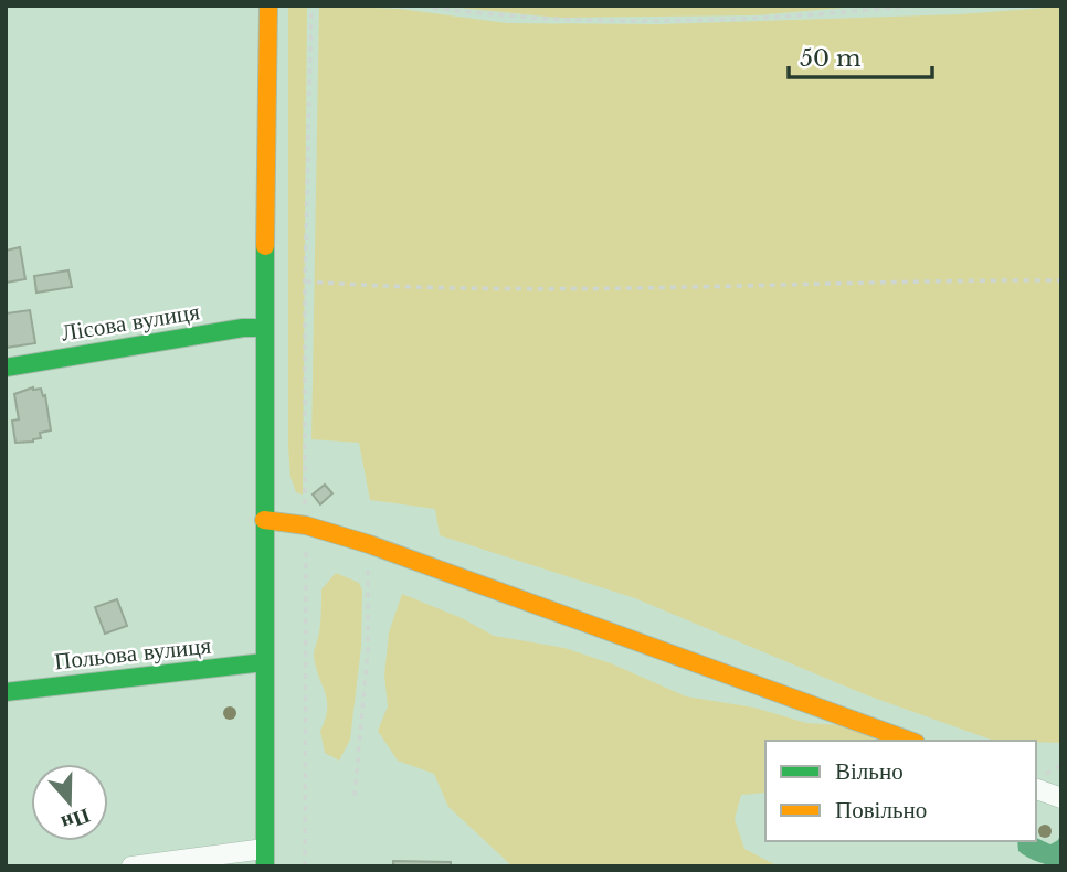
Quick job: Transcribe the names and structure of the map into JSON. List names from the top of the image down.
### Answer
{
  "streets": {
    "street": ["Лісова вулиця", "Польова вулиця"]
  },
  "legend": ["Вільно", "Повільно"],
  "scale_bar": "50 m",
  "north": "bottom"
}
